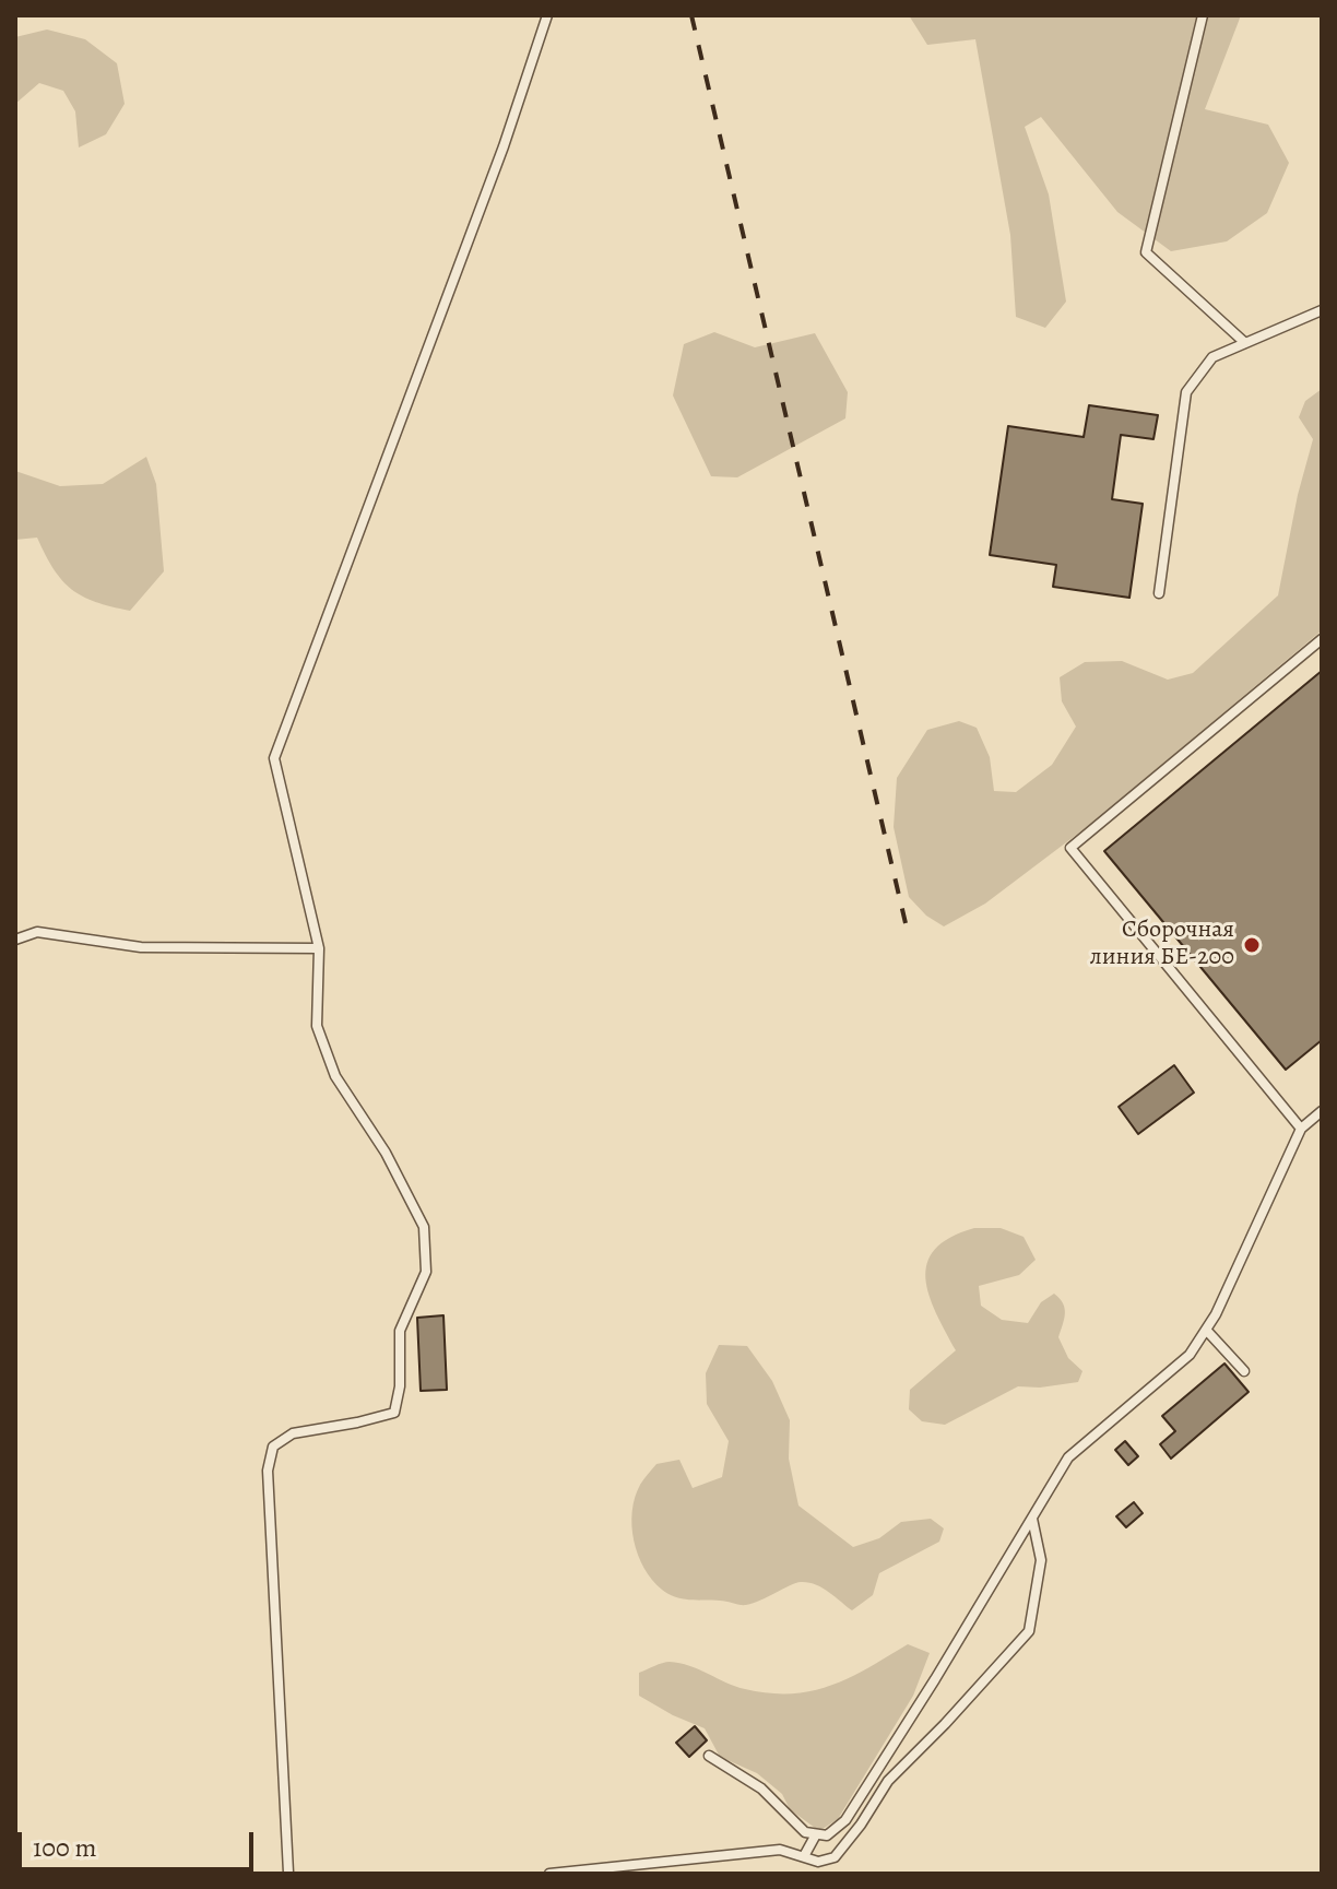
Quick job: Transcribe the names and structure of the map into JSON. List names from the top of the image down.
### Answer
{
  "places": ["Сборочная линия БЕ-200"],
  "scale_bar": "100 m"
}
